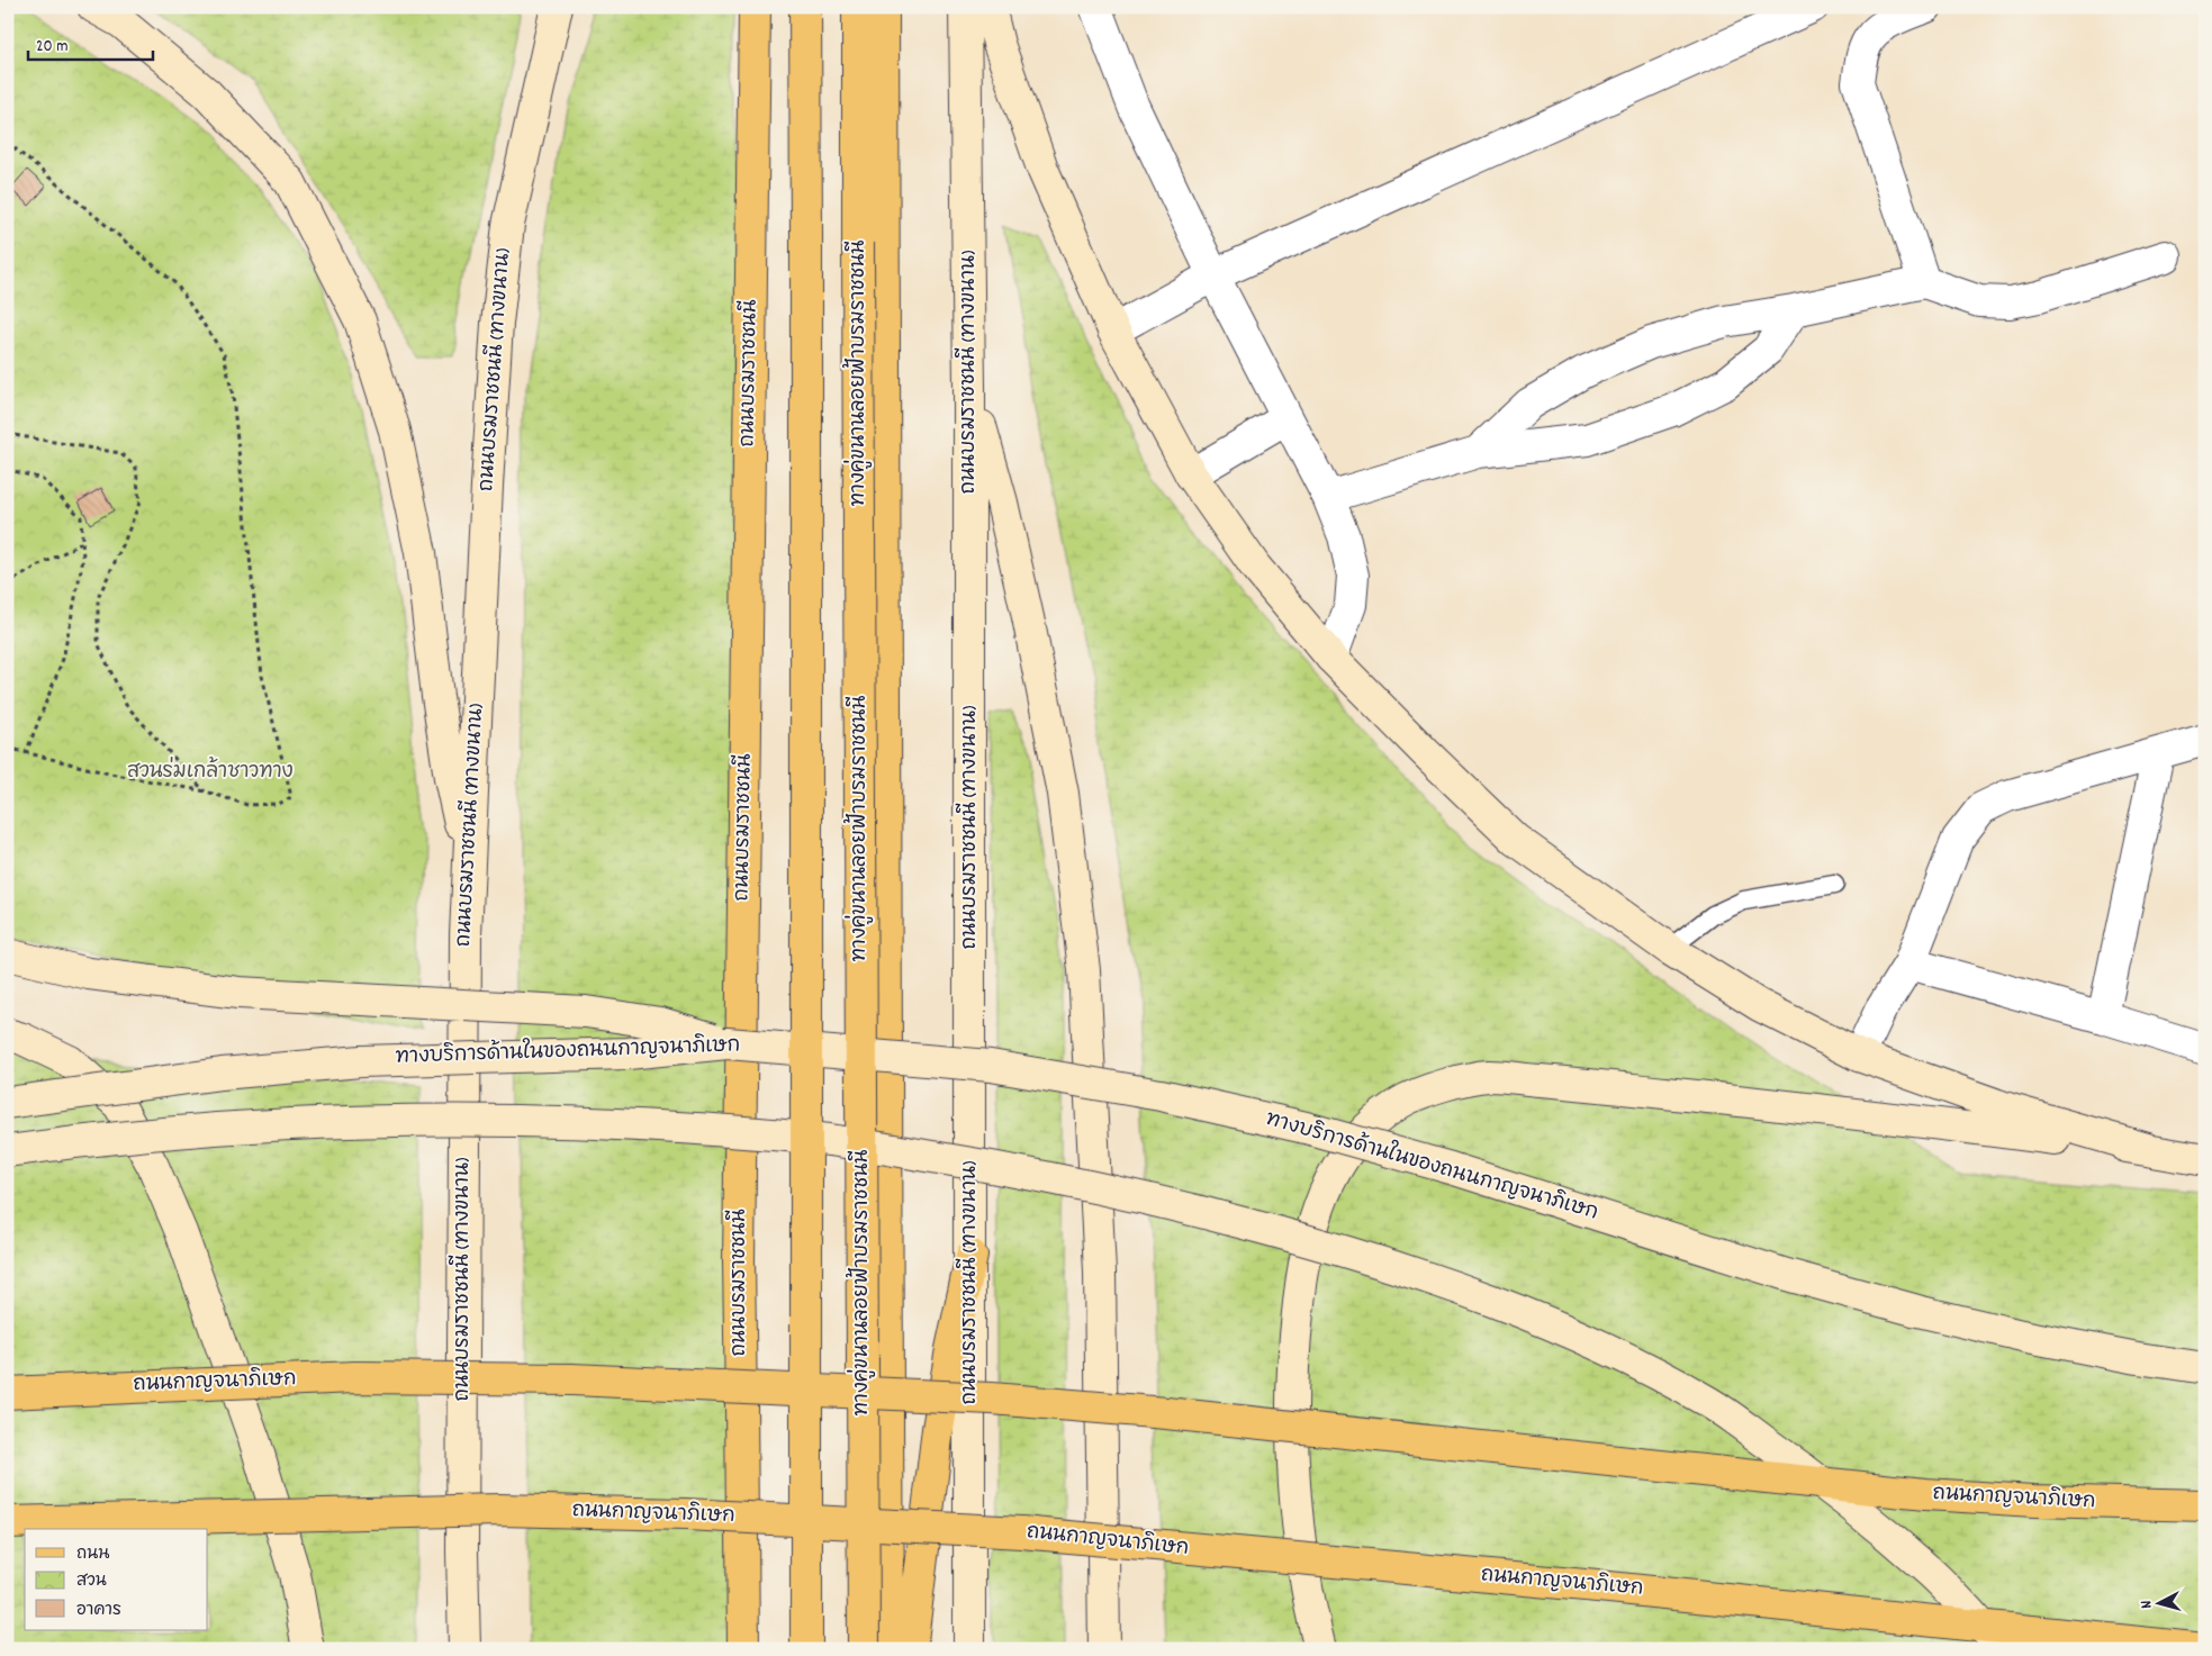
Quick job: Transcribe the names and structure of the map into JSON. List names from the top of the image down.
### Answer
{
  "streets": {
    "main road": [
      "ถนนบรมราชชนนี (ทางขนาน)",
      "ถนนบรมราชชนนี",
      "ทางคู่ขนานลอยฟ้าบรมราชชนนี",
      "ทางบริการด้านในของถนนกาญจนาภิเษก",
      "ถนนกาญจนาภิเษก"
    ]
  },
  "parks": ["สวนร่มเกล้าชาวทาง"],
  "legend": ["ถนน", "สวน", "อาคาร"],
  "scale_bar": "20 m",
  "north": "left"
}
